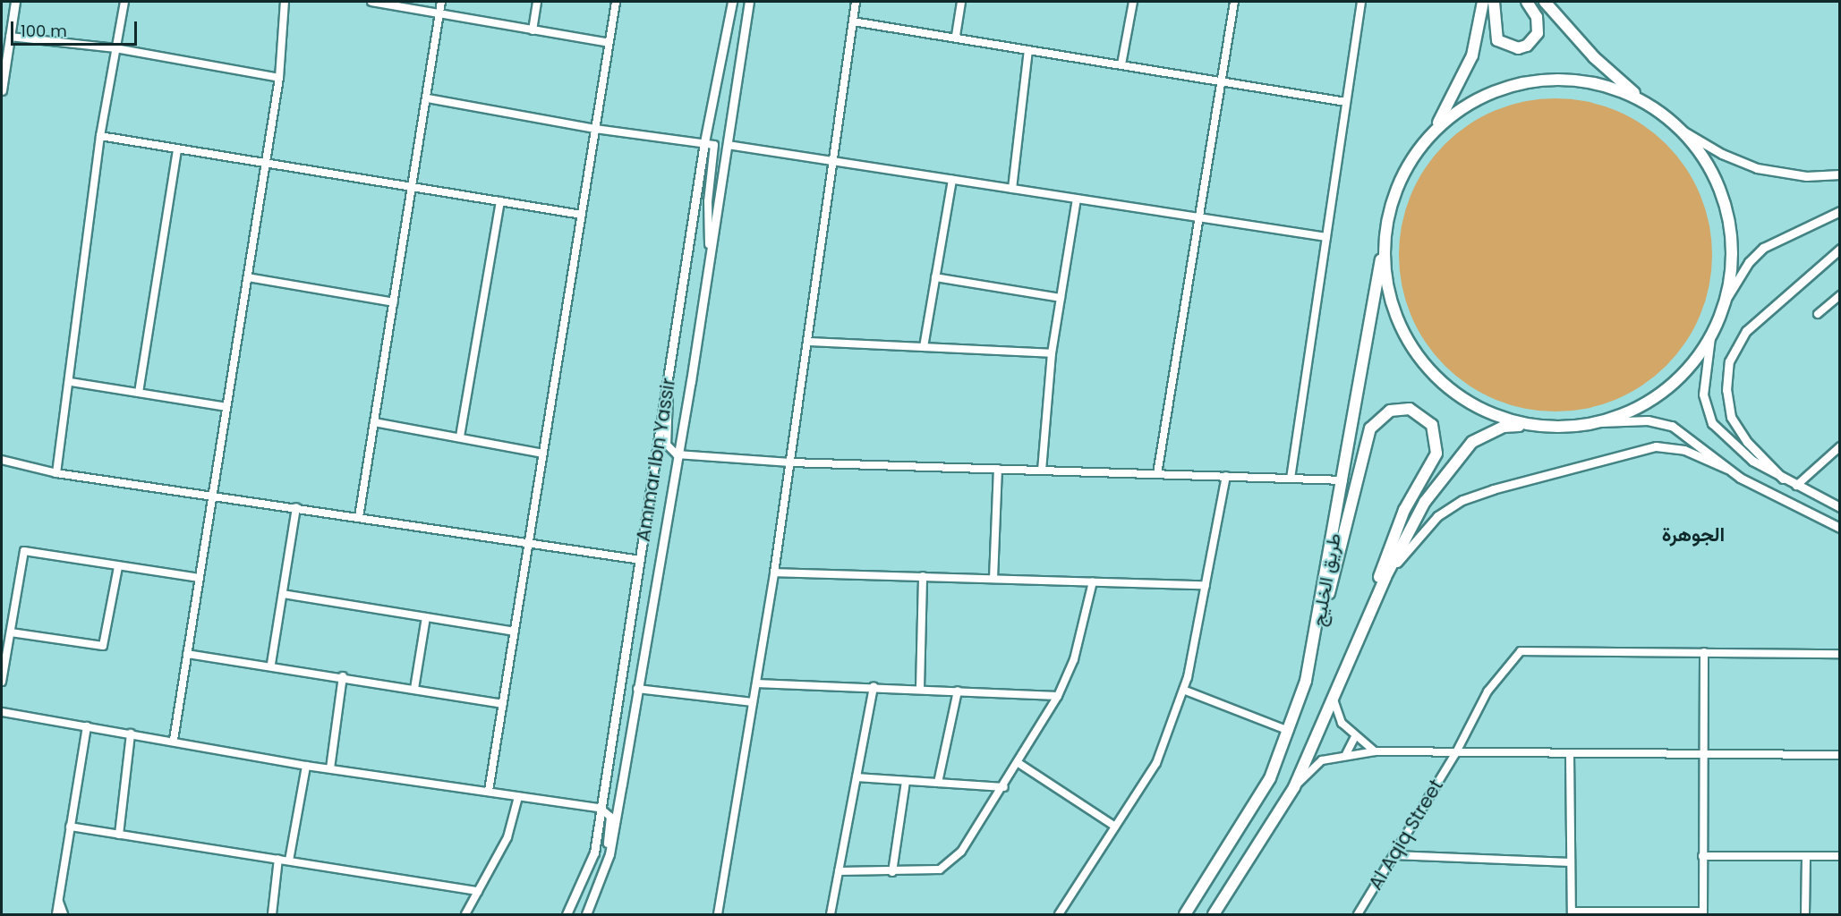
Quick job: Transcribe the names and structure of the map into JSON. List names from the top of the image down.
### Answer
{
  "streets": {
    "main road": ["طريق الخليج"],
    "street": ["Ammar Ibn Yassir", "Al Aqiq Street"]
  },
  "districts": ["الجوهرة"],
  "scale_bar": "100 m"
}
